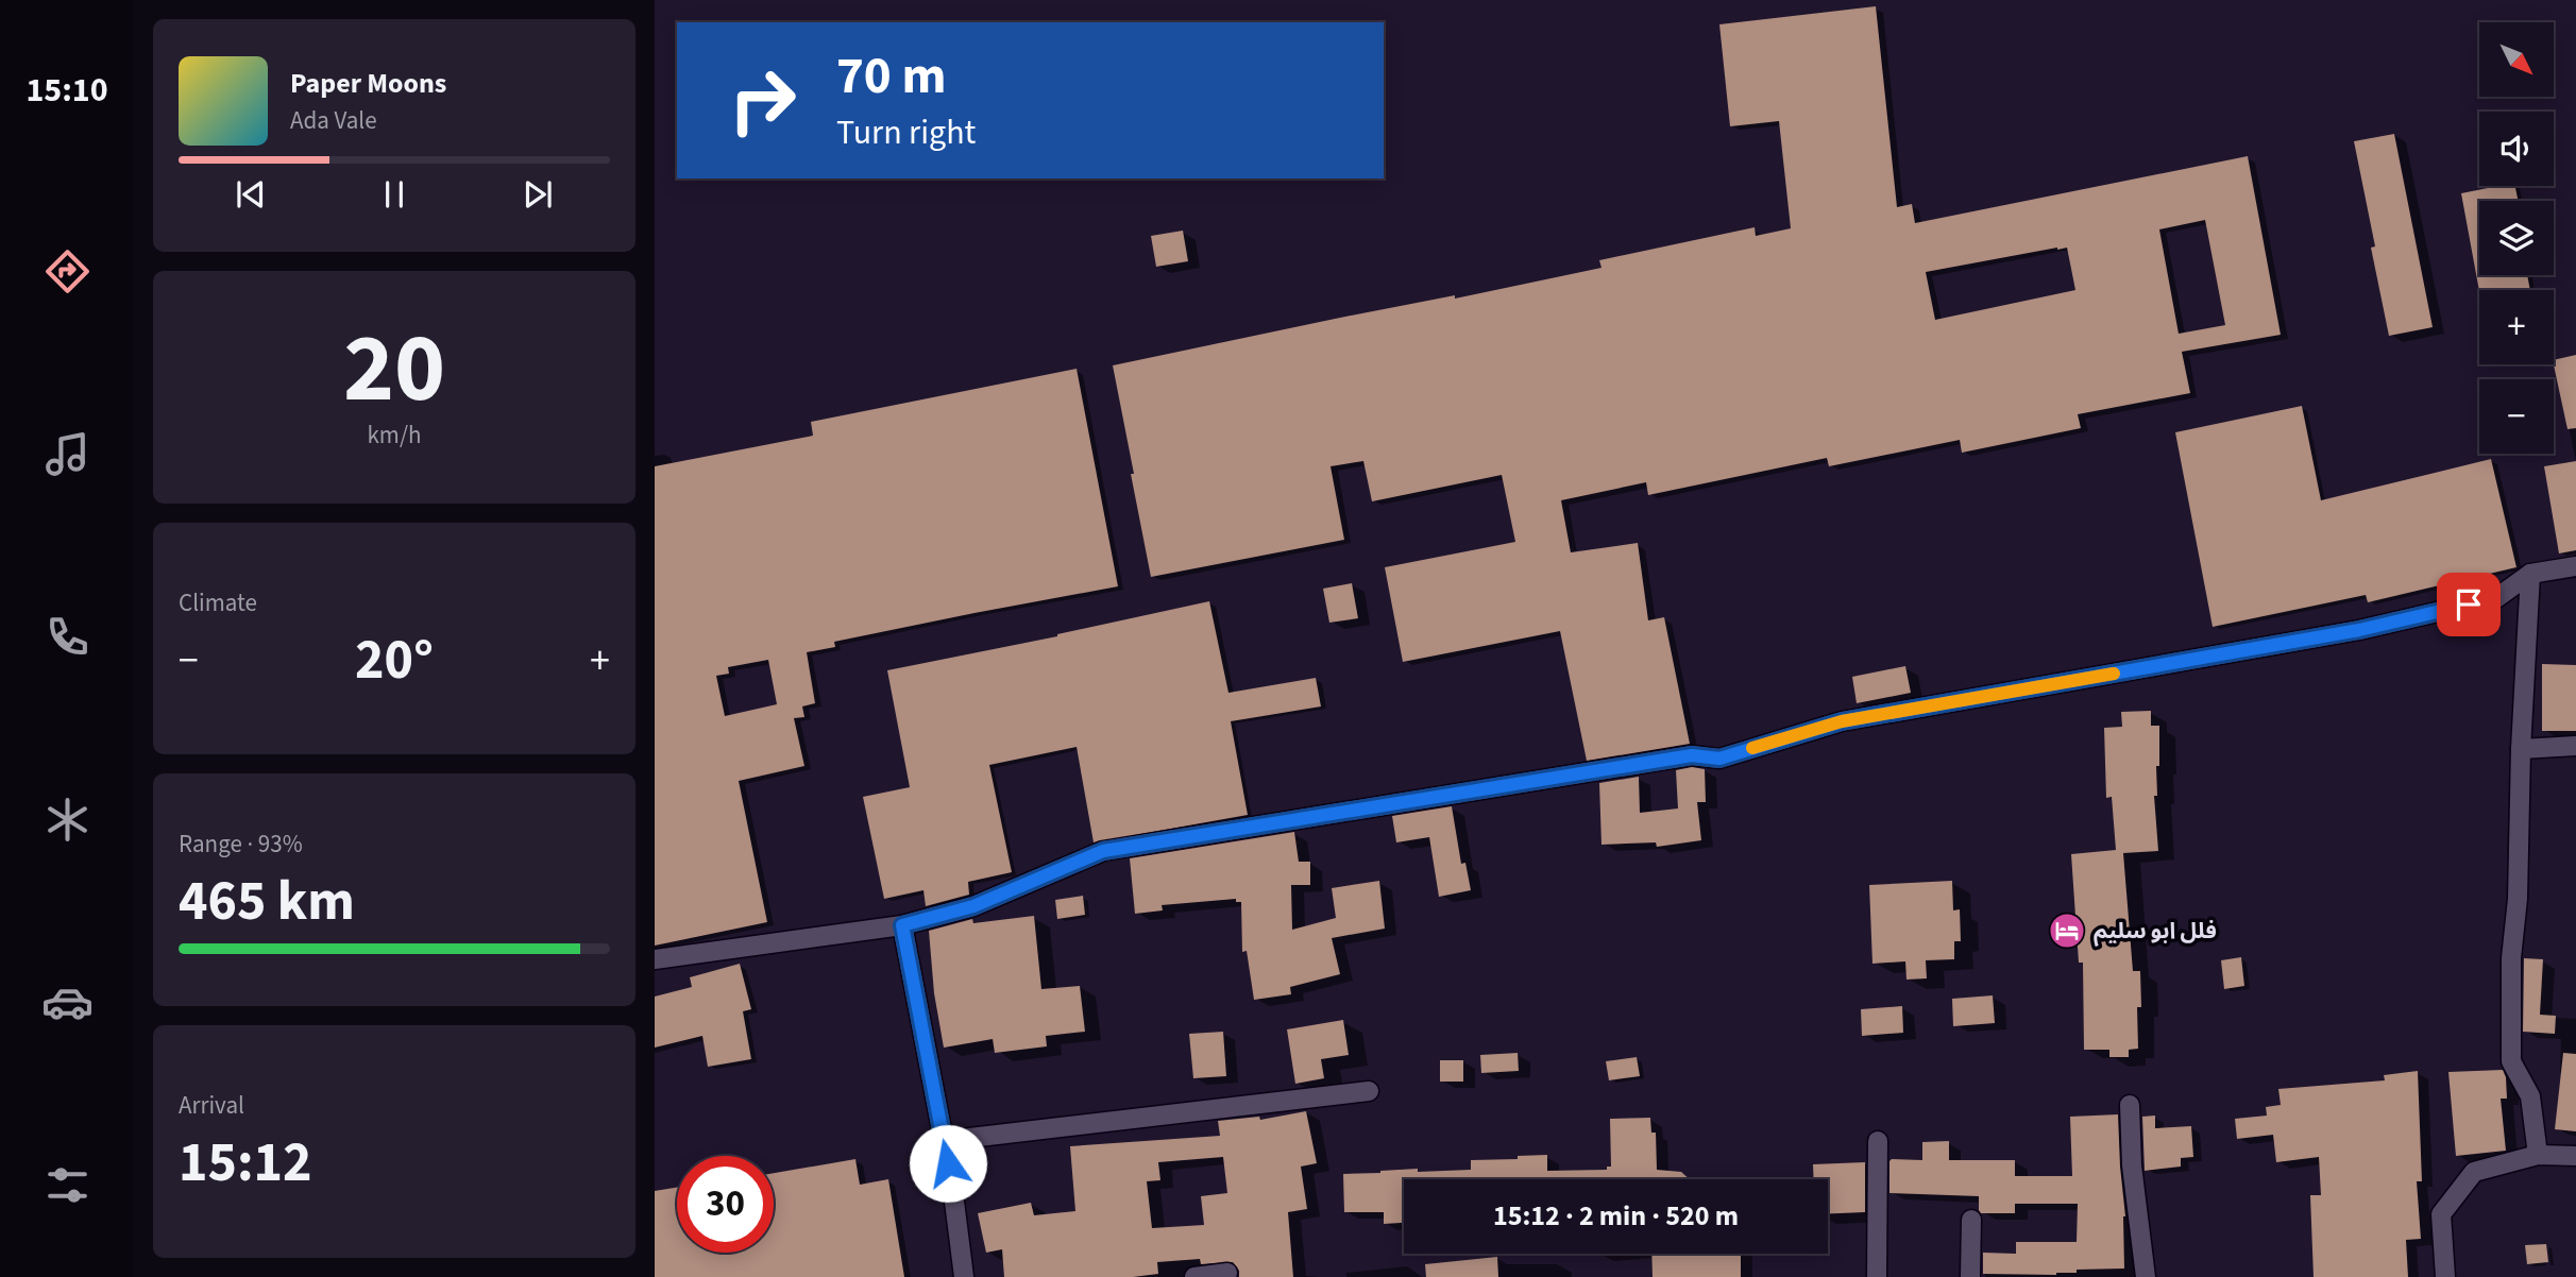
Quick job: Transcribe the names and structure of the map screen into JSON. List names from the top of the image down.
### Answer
{
  "places": {
    "hotel": ["فلل ابو سليم"]
  },
  "north": "bottom right",
  "page": {
    "tabs": "15:10",
    "map_buttons": ["+", "−"],
    "turn": ["70 m", "Turn right"],
    "song": ["Paper Moons", "Ada Vale"],
    "tile": [
      ["20", "km/h"],
      "Climate",
      ["Range · 93%", "465 km"],
      ["Arrival", "15:12"]
    ],
    "heat": ["−", "20°", "+"],
    "limit": "30",
    "trip": "15:12 · 2 min · 520 m"
  }
}
